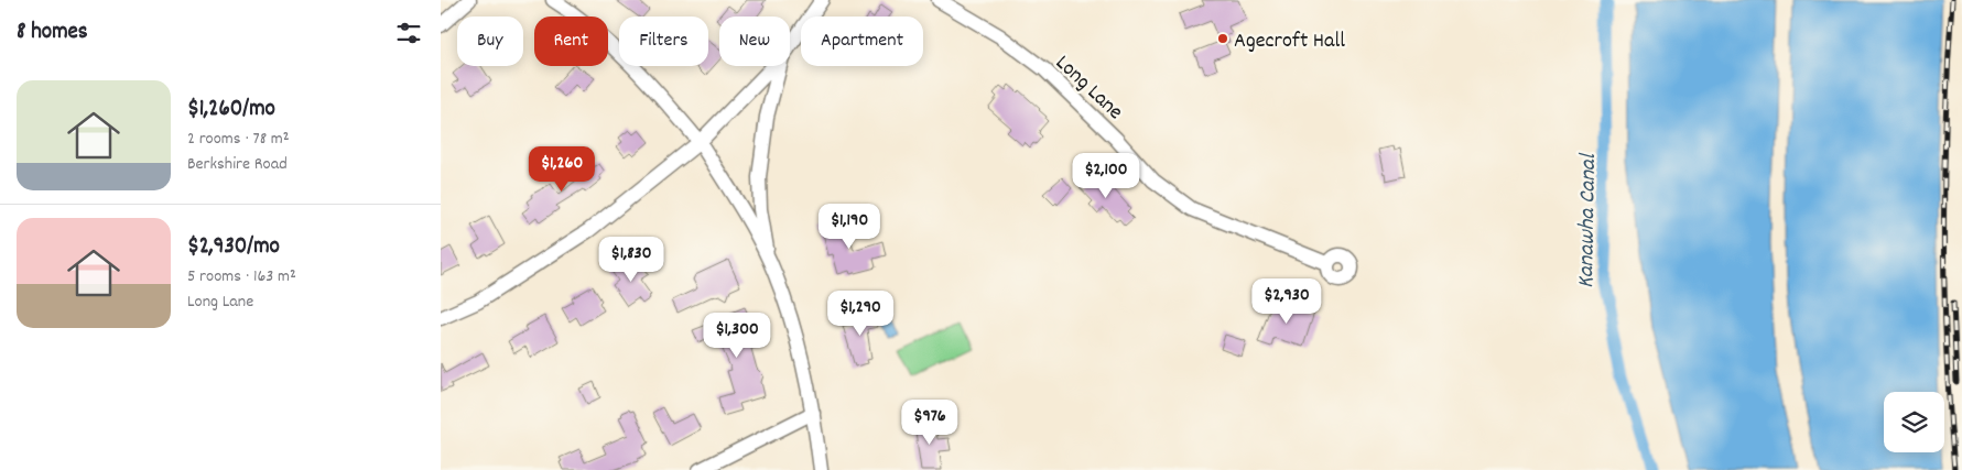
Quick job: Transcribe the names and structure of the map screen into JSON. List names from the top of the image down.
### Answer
{
  "streets": {
    "street": ["Long Lane"]
  },
  "water": ["Kanawha Canal"],
  "places": ["Agecroft Hall"],
  "page": {
    "heading": "8 homes",
    "chip": [
      "Buy",
      "Rent",
      "Filters",
      "New",
      "Apartment"
    ],
    "list": [
      {
        "name": "$1,260/mo",
        "note": "2 rooms · 78 m² · Berkshire Road"
      },
      {
        "name": "$2,930/mo",
        "note": "5 rooms · 163 m² · Long Lane"
      }
    ],
    "price": [
      "$1,260",
      "$2,100",
      "$1,190",
      "$1,830",
      "$2,930",
      "$1,290",
      "$1,300",
      "$976"
    ]
  }
}
